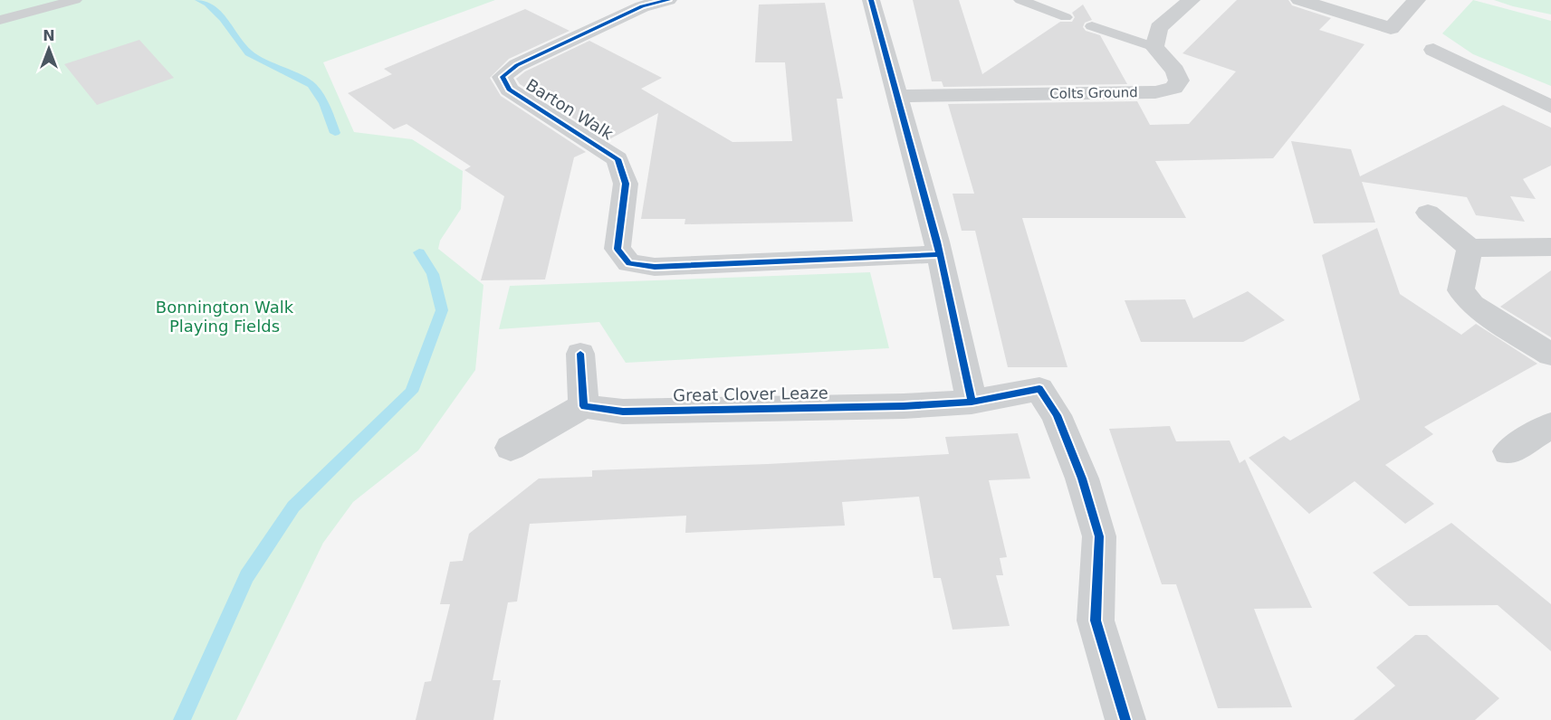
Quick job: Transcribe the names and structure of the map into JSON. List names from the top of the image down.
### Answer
{
  "streets": {
    "street": ["Colts Ground", "Barton Walk", "Great Clover Leaze"]
  },
  "parks": ["Bonnington Walk Playing Fields"],
  "north": "top"
}
